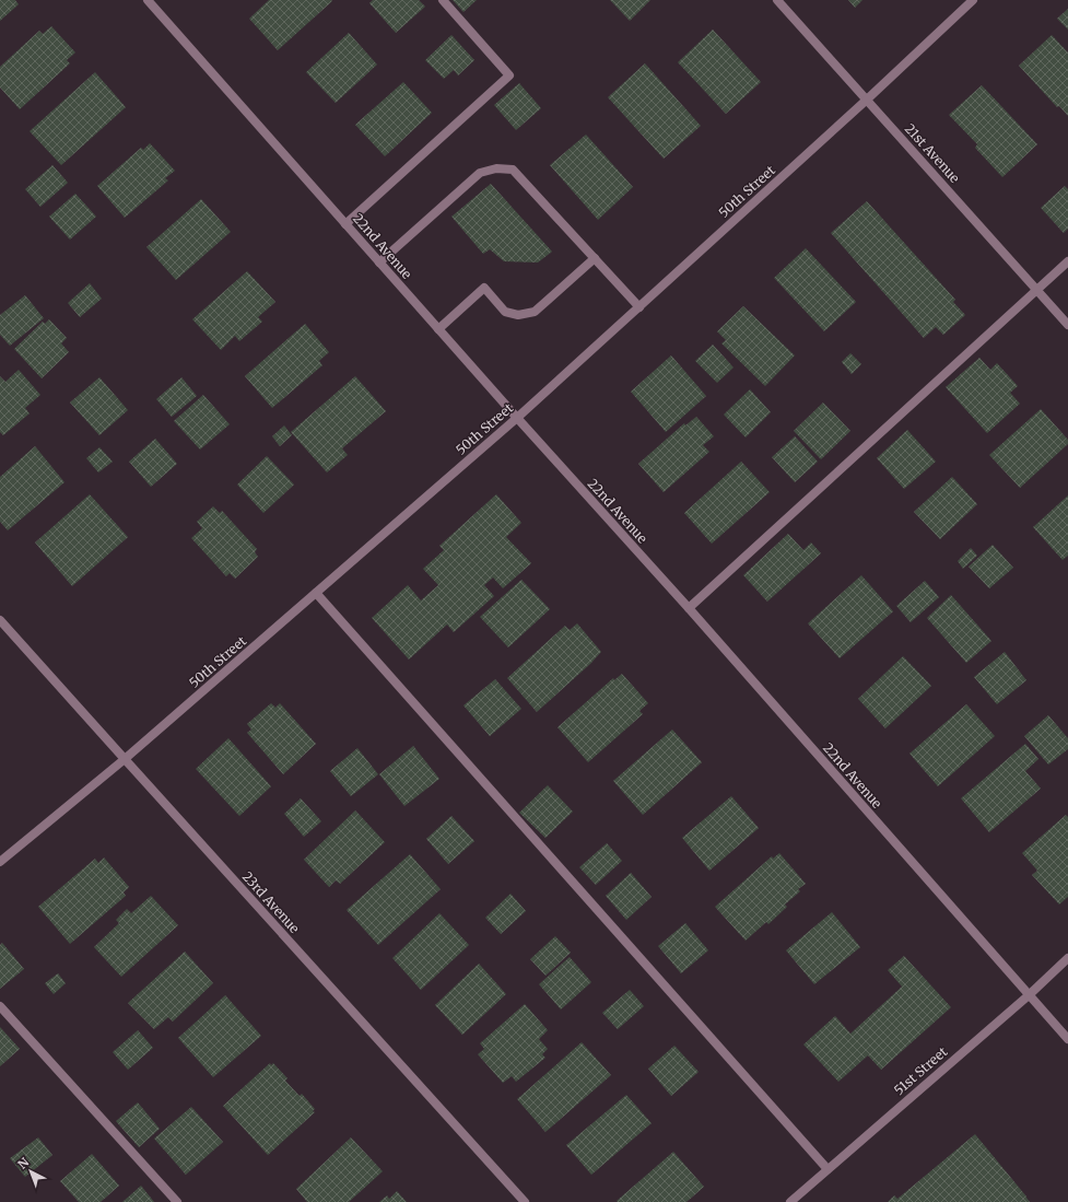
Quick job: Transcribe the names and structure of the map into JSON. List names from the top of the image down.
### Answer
{
  "streets": {
    "street": [
      "21st Avenue",
      "50th Street",
      "22nd Avenue",
      "23rd Avenue",
      "51st Street"
    ]
  },
  "crossings": [
    ["21st Avenue", "50th Street"],
    ["50th Street", "22nd Avenue"],
    ["50th Street", "23rd Avenue"],
    ["22nd Avenue", "51st Street"]
  ],
  "north": "top left"
}
